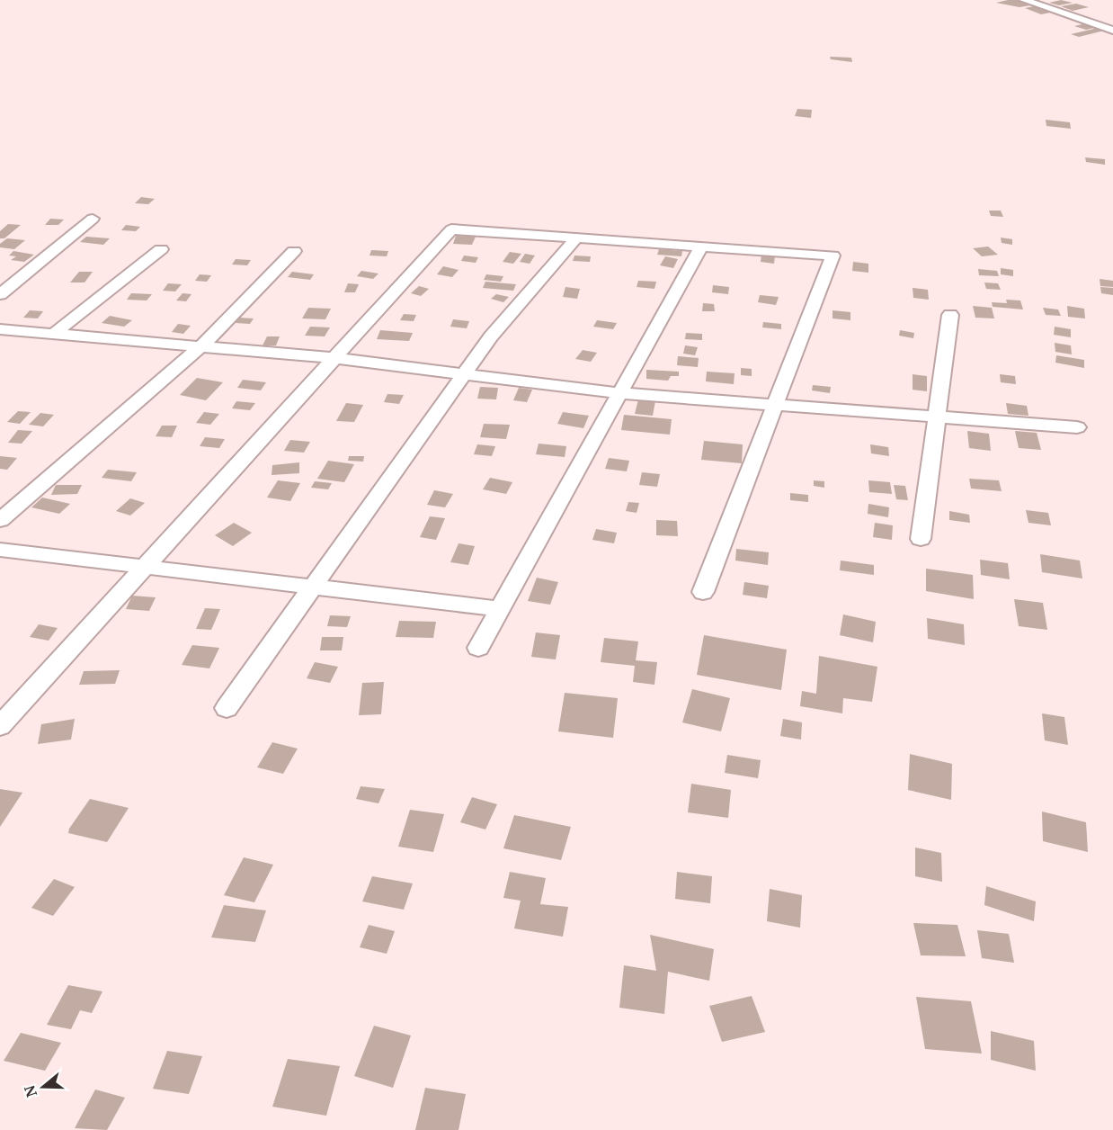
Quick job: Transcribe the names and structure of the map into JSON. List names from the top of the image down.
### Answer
{
  "north": "left"
}
